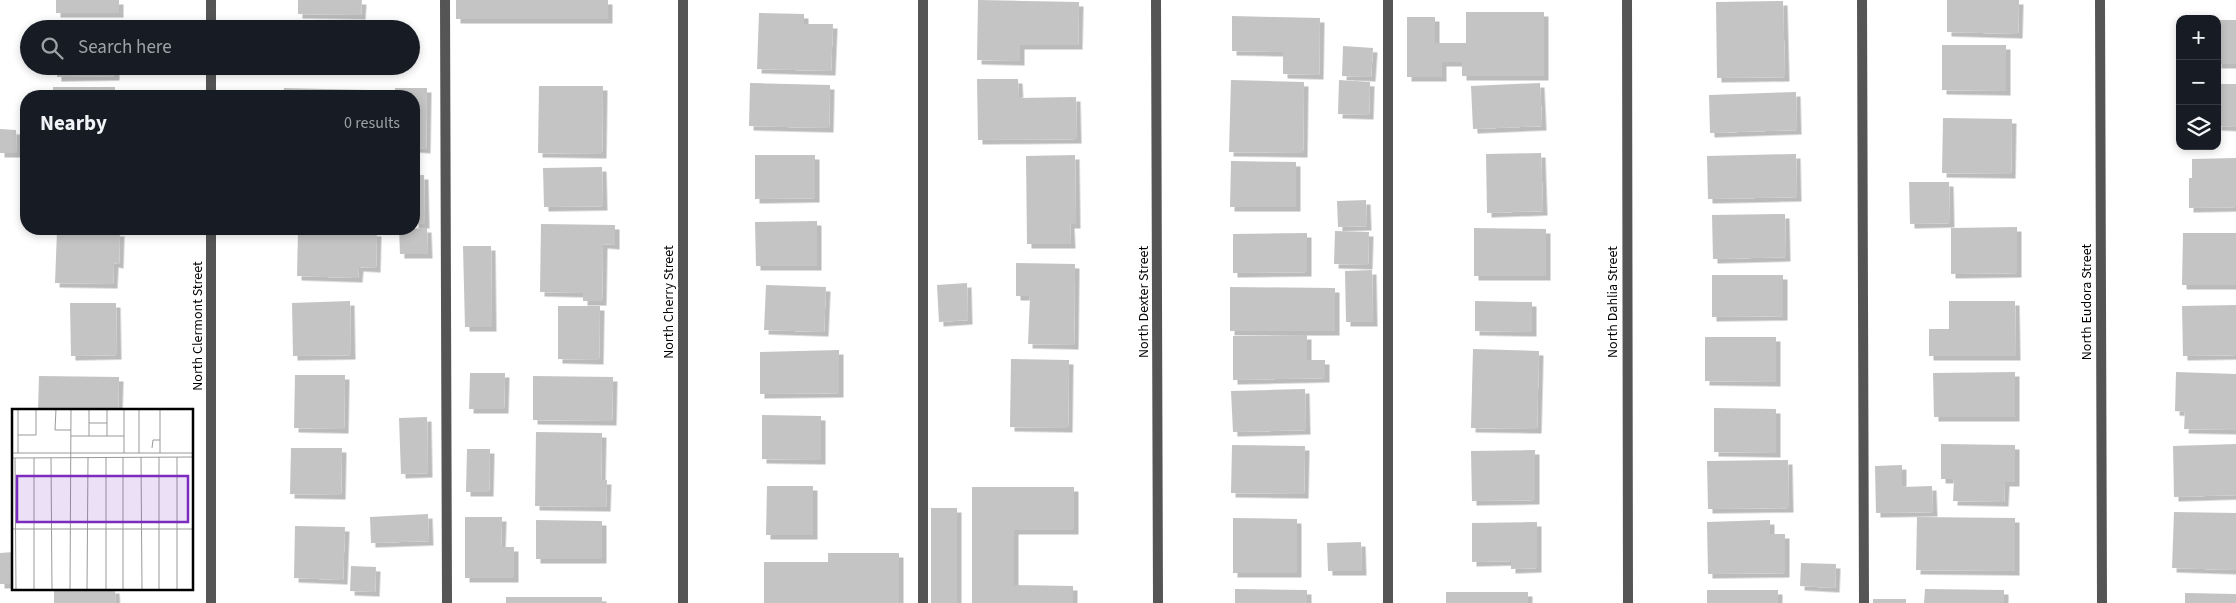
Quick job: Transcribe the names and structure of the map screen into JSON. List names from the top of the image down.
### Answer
{
  "streets": {
    "street": [
      "North Cherry Street",
      "North Dexter Street",
      "North Dahlia Street",
      "North Eudora Street",
      "North Clermont Street"
    ]
  },
  "page": {
    "map_buttons": ["+", "−"],
    "search": "Search here",
    "heading": ["Nearby", "0 results"]
  }
}
